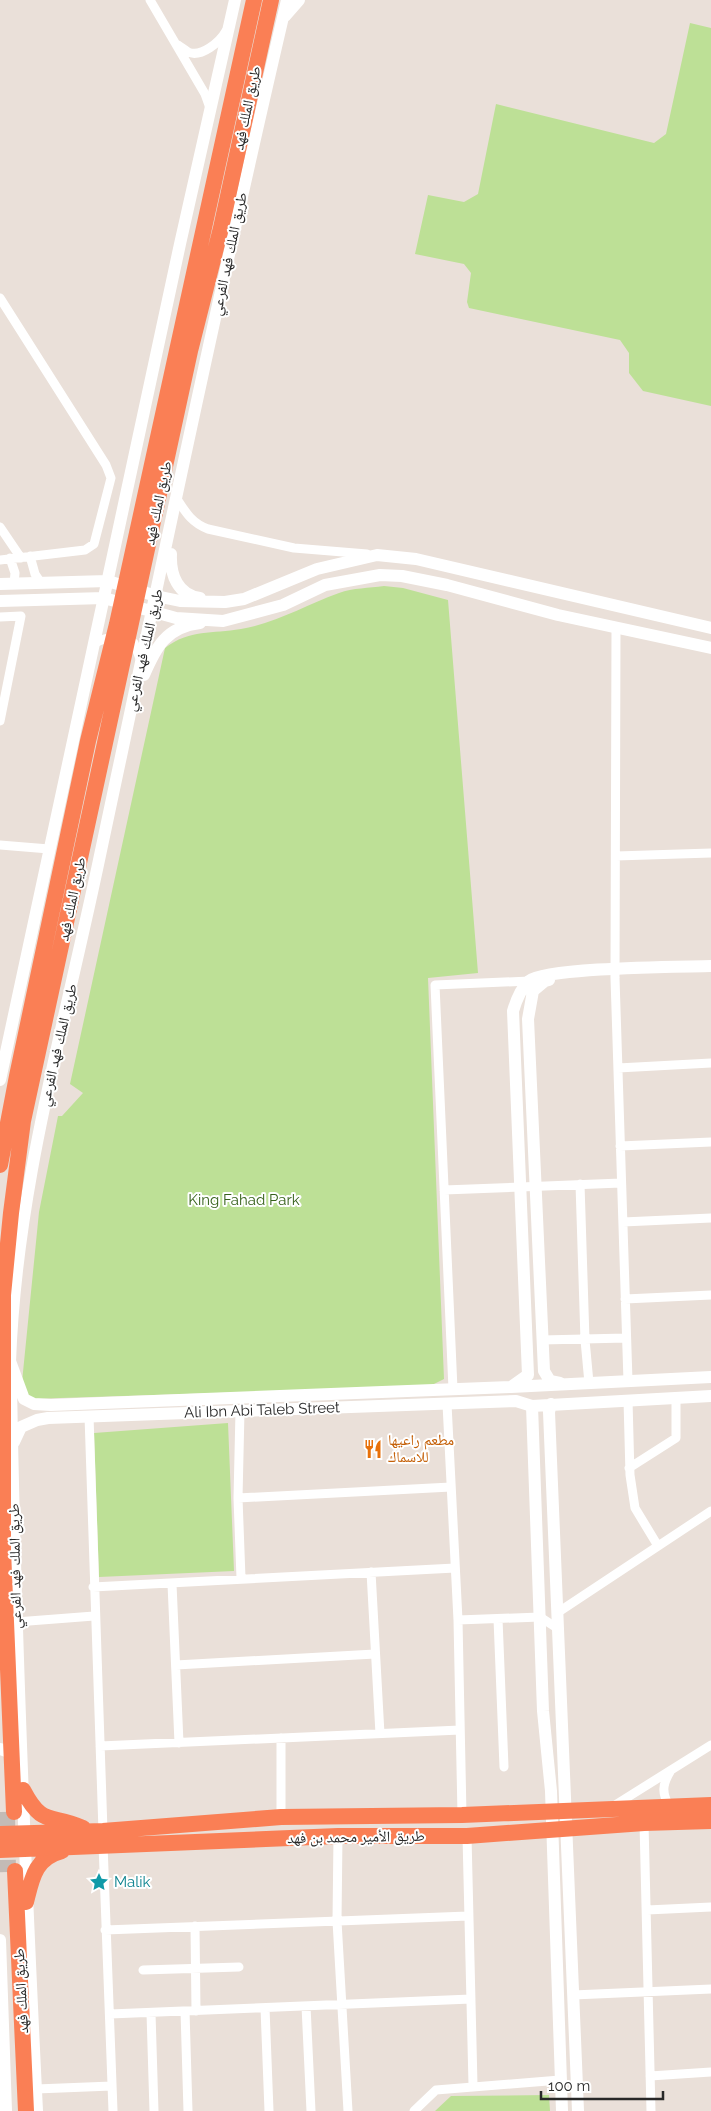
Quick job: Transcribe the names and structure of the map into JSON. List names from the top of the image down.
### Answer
{
  "streets": {
    "highway": ["طريق الملك فهد", "طريق الأمير محمد بن فهد"],
    "street": ["طريق الملك فهد الفرعي", "Ali Ibn Abi Taleb Street"]
  },
  "crossings": [
    ["طريق الملك فهد الفرعي", "Ali Ibn Abi Taleb Street"],
    ["طريق الملك فهد الفرعي", "طريق الأمير محمد بن فهد"]
  ],
  "parks": ["King Fahad Park"],
  "places": {
    "restaurant": ["مطعم راعيها للاسماك"],
    "place": ["Malik"]
  },
  "scale_bar": "100 m"
}
